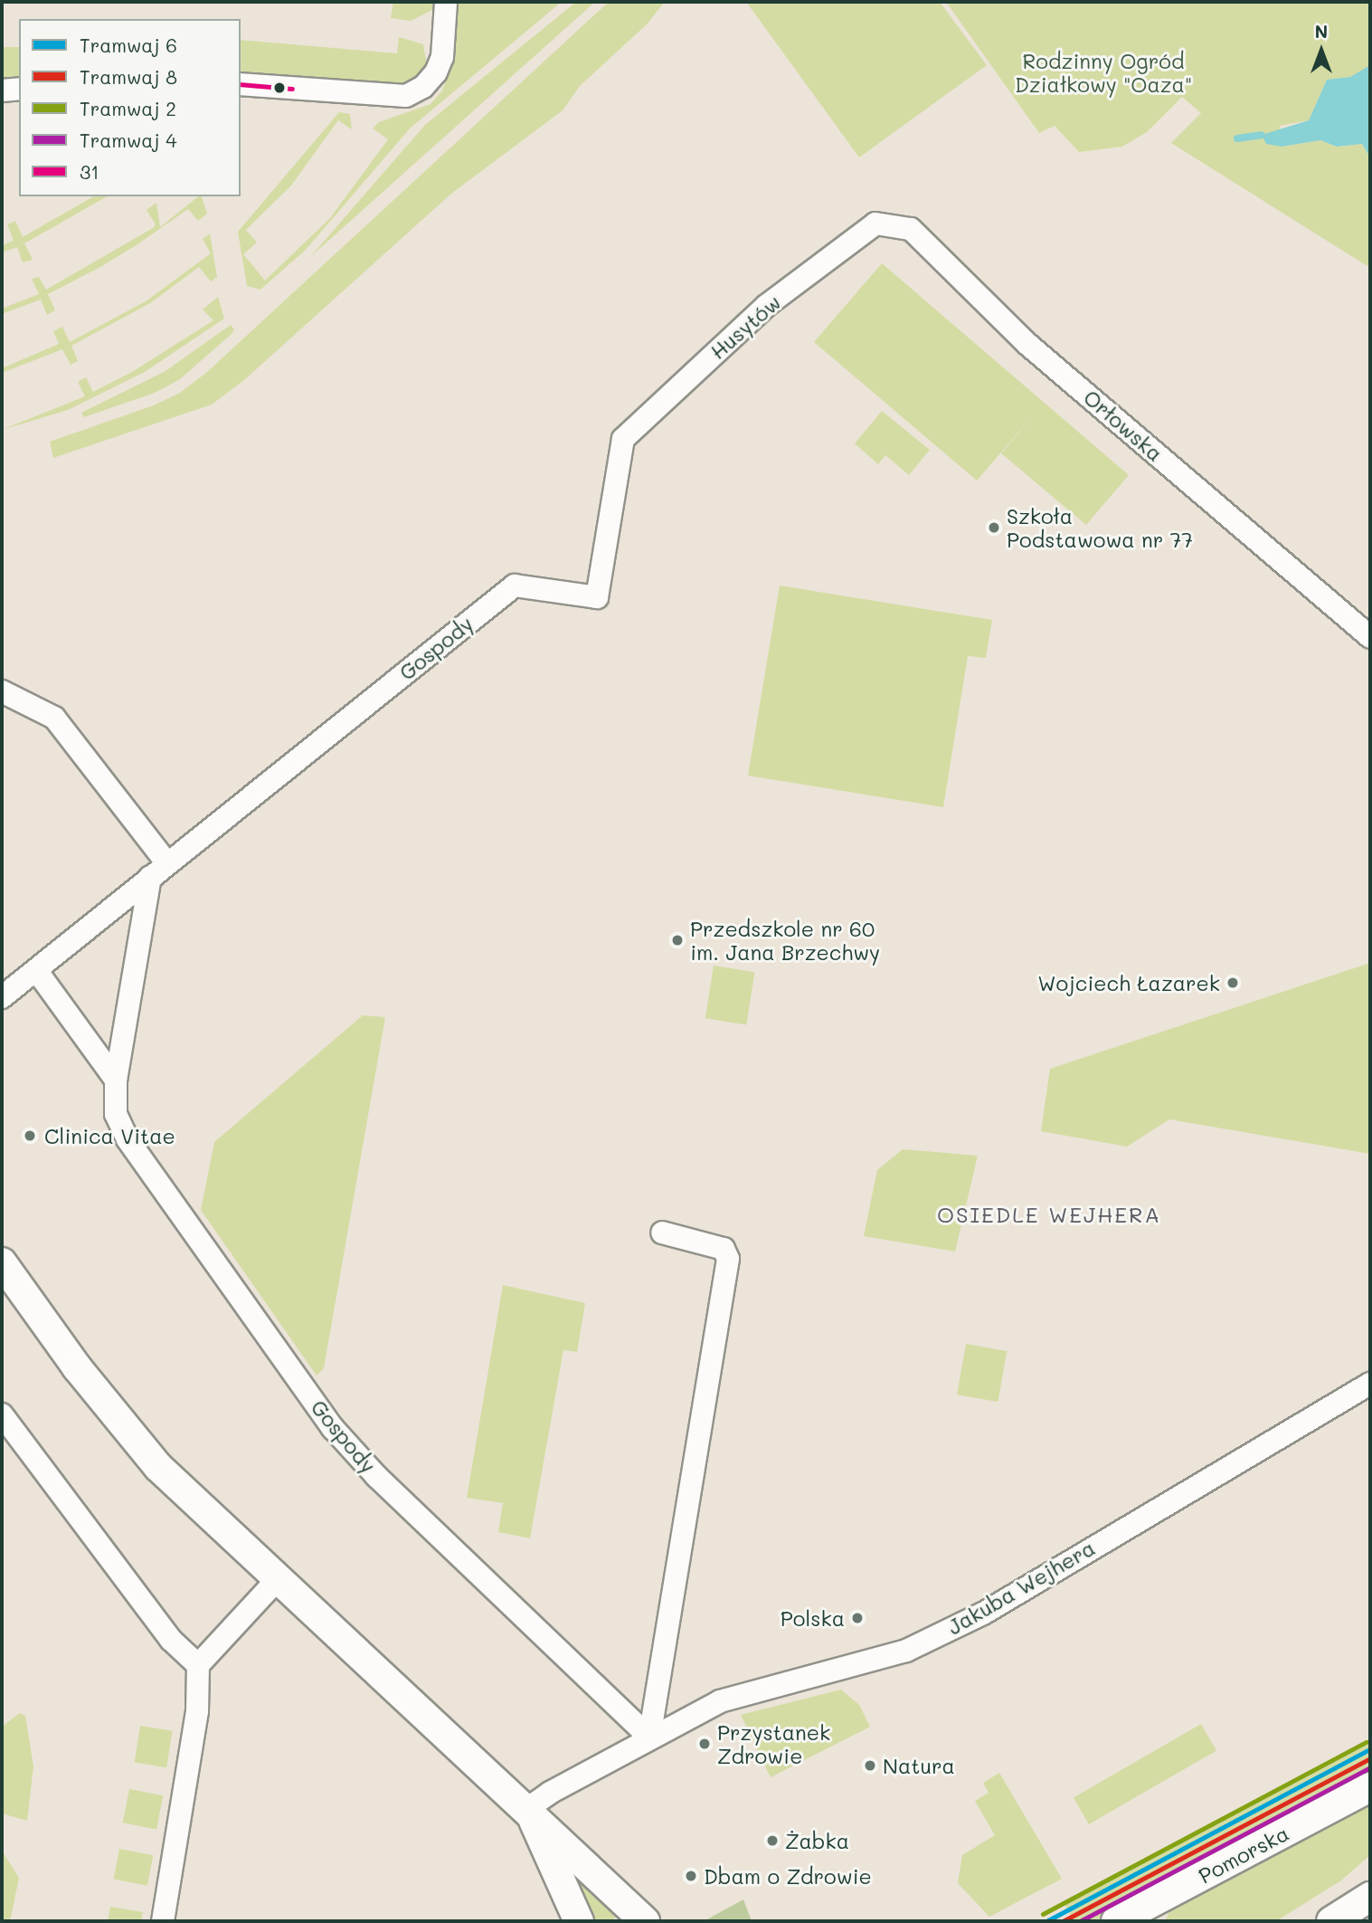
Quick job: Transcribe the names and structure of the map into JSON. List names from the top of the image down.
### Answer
{
  "streets": {
    "street": [
      "Husytów",
      "Orłowska",
      "Gospody",
      "Jakuba Wejhera",
      "Pomorska"
    ]
  },
  "crossings": [
    ["Husytów", "Orłowska"],
    ["Husytów", "Gospody"],
    ["Gospody", "Jakuba Wejhera"]
  ],
  "districts": ["OSIEDLE WEJHERA"],
  "parks": ["Rodzinny Ogród Działkowy \"Oaza\""],
  "places": [
    "Szkoła Podstawowa nr 77",
    "Przedszkole nr 60 im. Jana Brzechwy",
    "Wojciech Łazarek",
    "Clinica Vitae",
    "Polska",
    "Przystanek Zdrowie",
    "Natura",
    "Żabka",
    "Dbam o Zdrowie"
  ],
  "lines": [
    "transit line 31",
    "tram line 2",
    "tram line 6",
    "tram line 8",
    "tram line 4"
  ],
  "legend": [
    "Tramwaj 6",
    "Tramwaj 8",
    "Tramwaj 2",
    "Tramwaj 4",
    "31"
  ],
  "north": "top"
}
